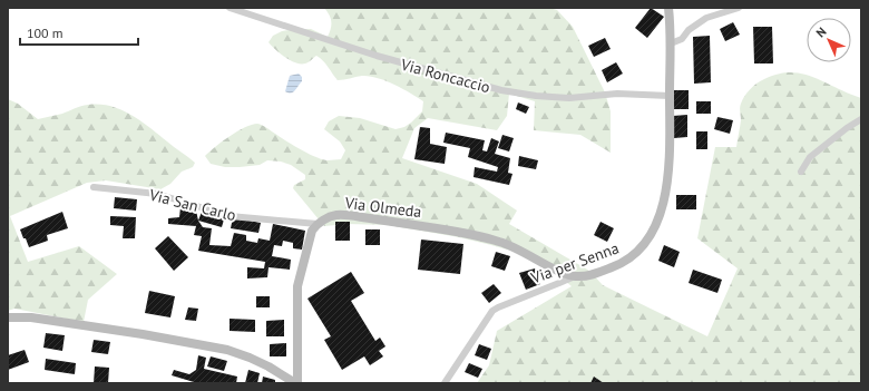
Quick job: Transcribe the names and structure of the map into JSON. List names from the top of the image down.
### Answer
{
  "streets": {
    "street": [
      "Via Roncaccio",
      "Via San Carlo",
      "Via Olmeda",
      "Via per Senna"
    ]
  },
  "crossings": [
    ["Via Roncaccio", "Via per Senna"],
    ["Via San Carlo", "Via Olmeda"],
    ["Via Olmeda", "Via per Senna"]
  ],
  "scale_bar": "100 m",
  "north": "top left"
}
